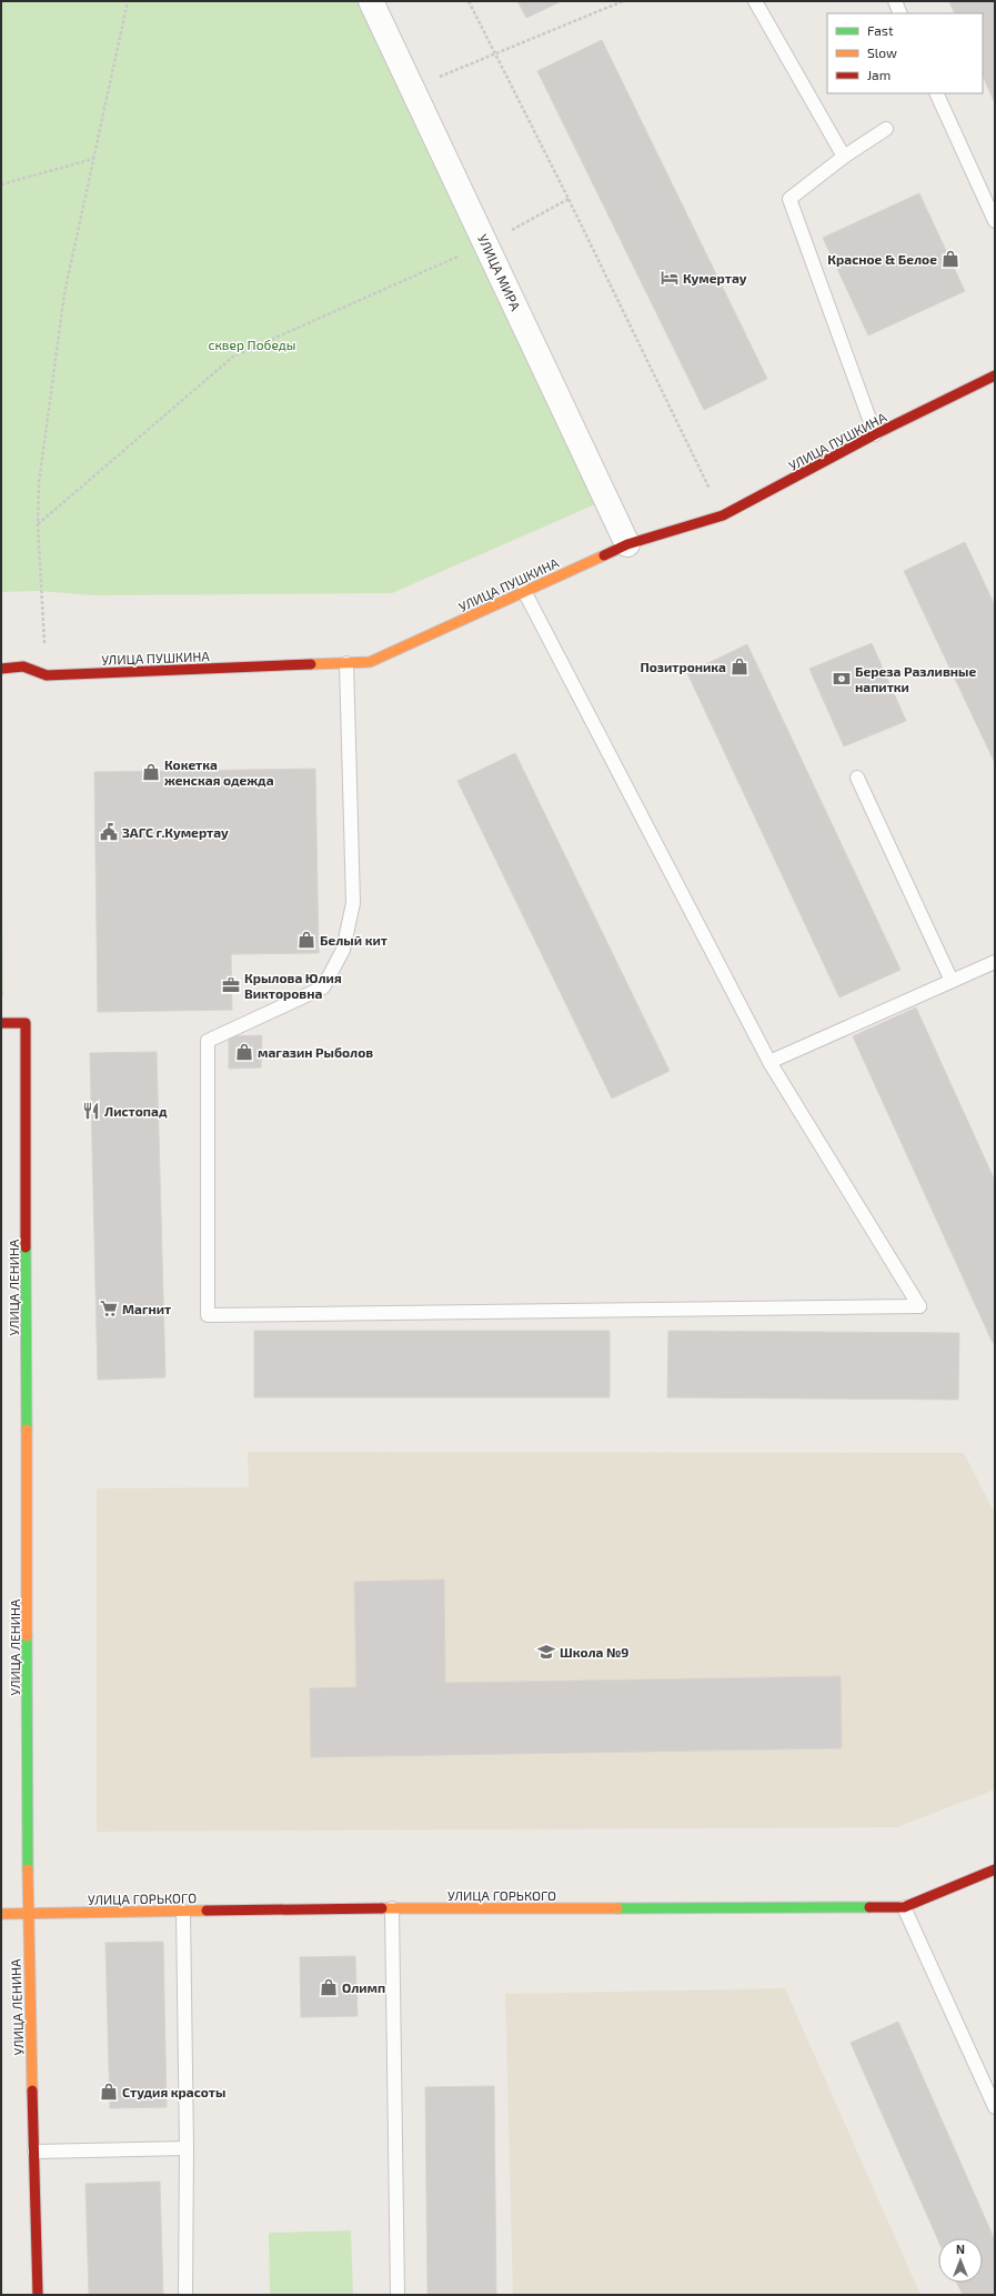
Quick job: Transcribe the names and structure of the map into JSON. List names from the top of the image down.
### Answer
{
  "streets": {
    "main road": ["УЛИЦА ПУШКИНА", "УЛИЦА ЛЕНИНА", "УЛИЦА ГОРЬКОГО"],
    "street": ["УЛИЦА МИРА"]
  },
  "crossings": [
    ["УЛИЦА МИРА", "УЛИЦА ПУШКИНА"],
    ["УЛИЦА ЛЕНИНА", "УЛИЦА ГОРЬКОГО"]
  ],
  "parks": ["сквер Победы"],
  "places": {
    "shop": [
      "Красное & Белое",
      "Позитроника",
      "Кокетка женская одежда",
      "Белый кит",
      "магазин Рыболов",
      "Олимп",
      "Студия красоты"
    ],
    "hotel": ["Кумертау"],
    "bank": ["Береза Разливные напитки"],
    "public building": ["ЗАГС г.Кумертау"],
    "office": ["Крылова Юлия Викторовна"],
    "restaurant": ["Листопад"],
    "supermarket": ["Магнит"],
    "school or university": ["Школа №9"]
  },
  "legend": ["Fast", "Slow", "Jam"],
  "north": "top"
}
